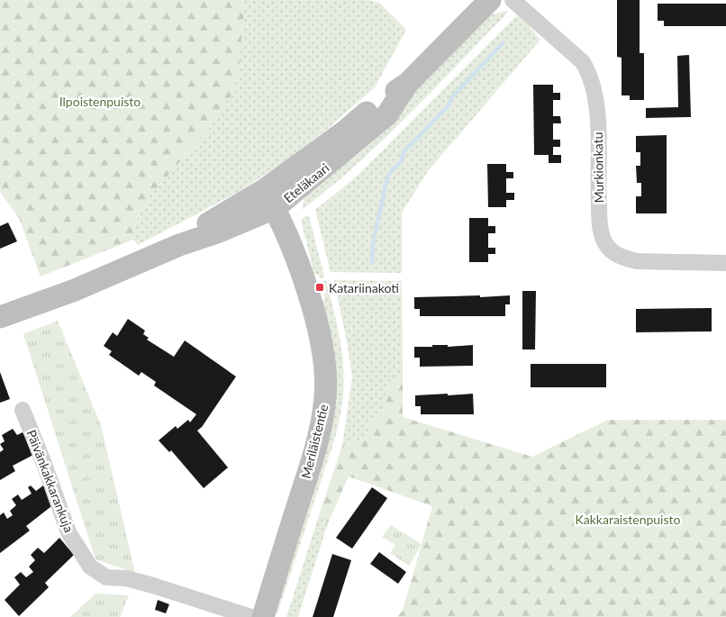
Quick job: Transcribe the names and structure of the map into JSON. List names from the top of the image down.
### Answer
{
  "streets": {
    "main road": ["Eteläkaari", "Meriläistentie"],
    "street": ["Murkionkatu", "Päivänkakkarankuja"]
  },
  "crossings": [
    ["Eteläkaari", "Meriläistentie"]
  ],
  "parks": ["Ilpoistenpuisto", "Kakkaraistenpuisto"],
  "places": {
    "transit": ["Katariinakoti"]
  }
}
